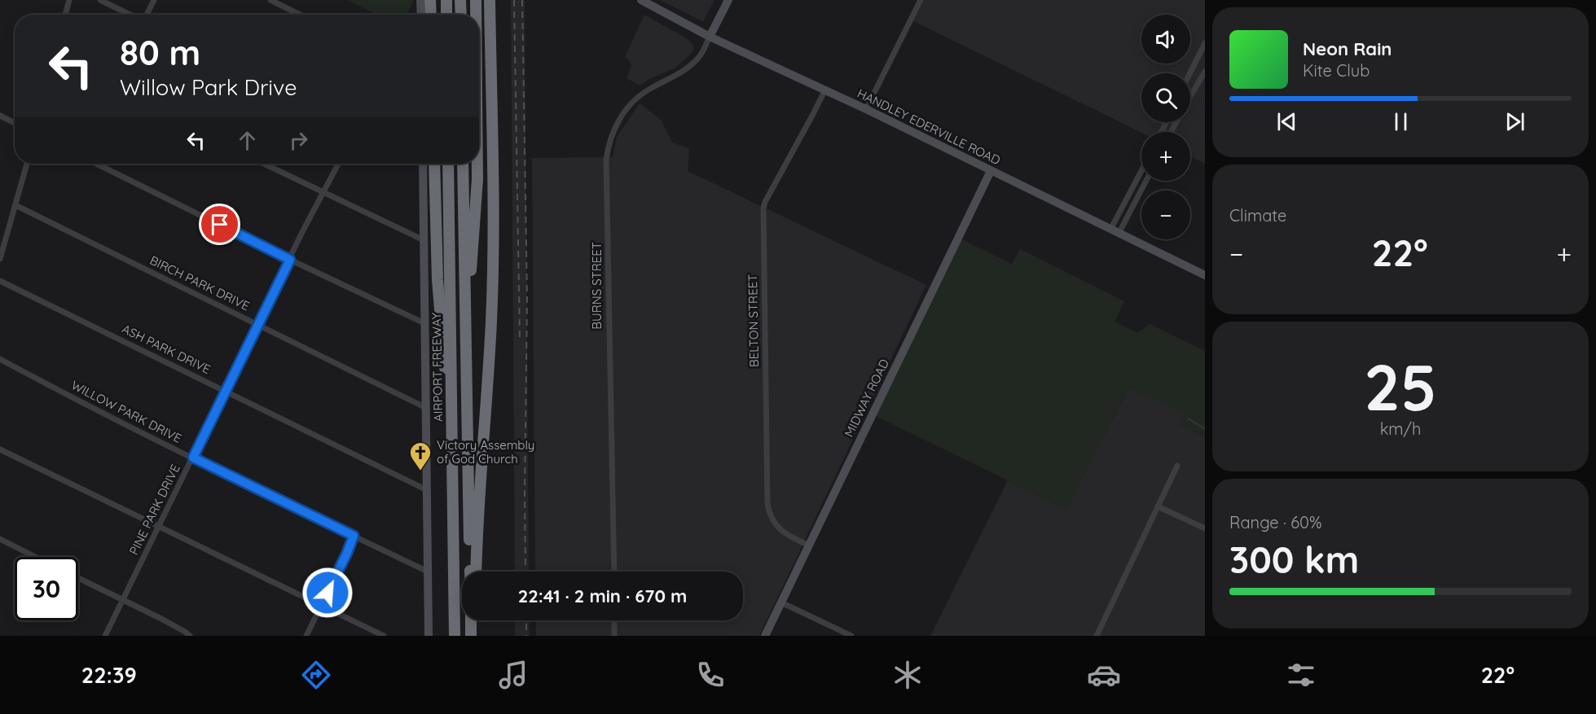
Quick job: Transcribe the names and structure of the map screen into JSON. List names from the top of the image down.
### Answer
{
  "streets": {
    "highway": ["AIRPORT FREEWAY"],
    "main road": ["HANDLEY EDERVILLE ROAD", "MIDWAY ROAD"],
    "street": [
      "BIRCH PARK DRIVE",
      "BURNS STREET",
      "BELTON STREET",
      "ASH PARK DRIVE",
      "WILLOW PARK DRIVE",
      "PINE PARK DRIVE"
    ]
  },
  "crossings": [
    ["HANDLEY EDERVILLE ROAD", "BURNS STREET"],
    ["HANDLEY EDERVILLE ROAD", "BELTON STREET"],
    ["HANDLEY EDERVILLE ROAD", "MIDWAY ROAD"],
    ["BIRCH PARK DRIVE", "AIRPORT FREEWAY"],
    ["BIRCH PARK DRIVE", "PINE PARK DRIVE"],
    ["BELTON STREET", "MIDWAY ROAD"],
    ["ASH PARK DRIVE", "AIRPORT FREEWAY"],
    ["ASH PARK DRIVE", "PINE PARK DRIVE"],
    ["AIRPORT FREEWAY", "WILLOW PARK DRIVE"],
    ["WILLOW PARK DRIVE", "PINE PARK DRIVE"]
  ],
  "places": {
    "church": ["Victory Assembly of God Church"]
  },
  "page": {
    "map_buttons": ["+", "−"],
    "turn": ["80 m", "Willow Park Drive"],
    "song": ["Neon Rain", "Kite Club"],
    "tile": [
      "Climate",
      ["25", "km/h"],
      ["Range · 60%", "300 km"]
    ],
    "heat": ["−", "22°", "+"],
    "limit": "30",
    "trip": "22:41 · 2 min · 670 m",
    "tabs": ["22:39", "22°"]
  }
}
